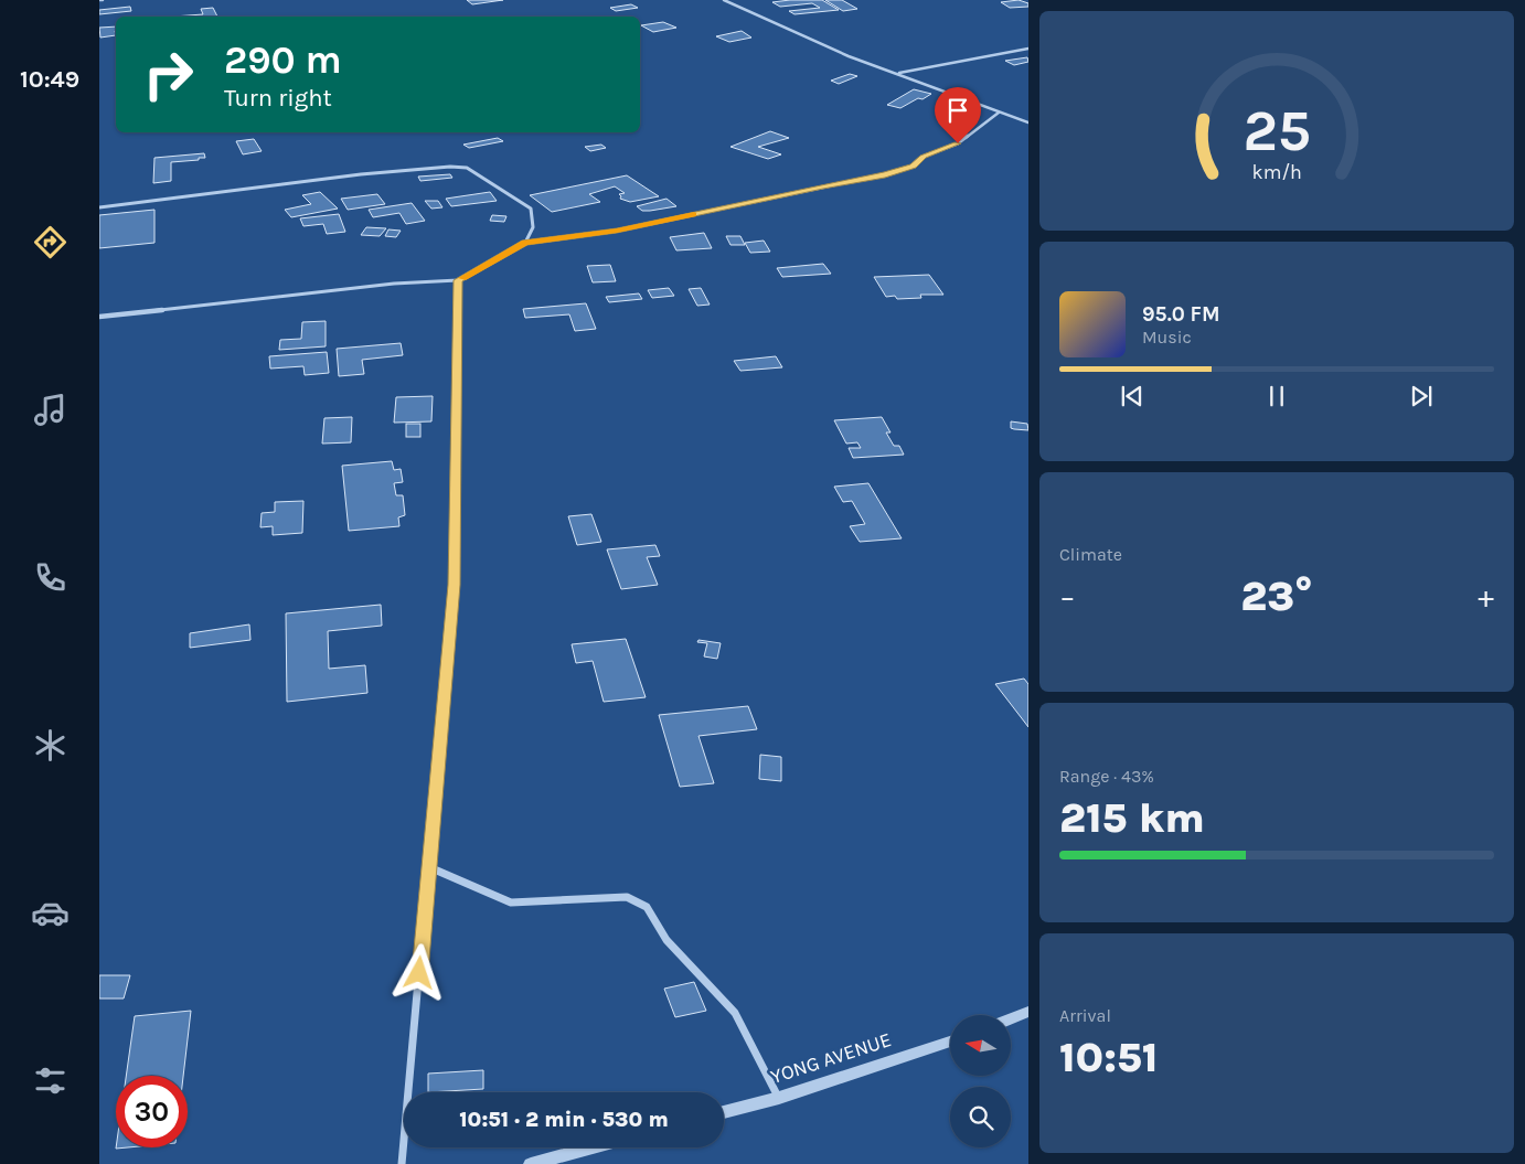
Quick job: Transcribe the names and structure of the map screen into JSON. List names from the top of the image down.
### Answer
{
  "streets": {
    "street": ["YONG AVENUE"]
  },
  "north": "left",
  "page": {
    "tabs": "10:49",
    "turn": ["290 m", "Turn right"],
    "song": ["95.0 FM", "Music"],
    "tile": [
      "Climate",
      ["Range · 43%", "215 km"],
      ["Arrival", "10:51"]
    ],
    "heat": ["−", "23°", "+"],
    "limit": "30",
    "trip": "10:51 · 2 min · 530 m",
    "gauge": ["25", "km/h"]
  }
}
